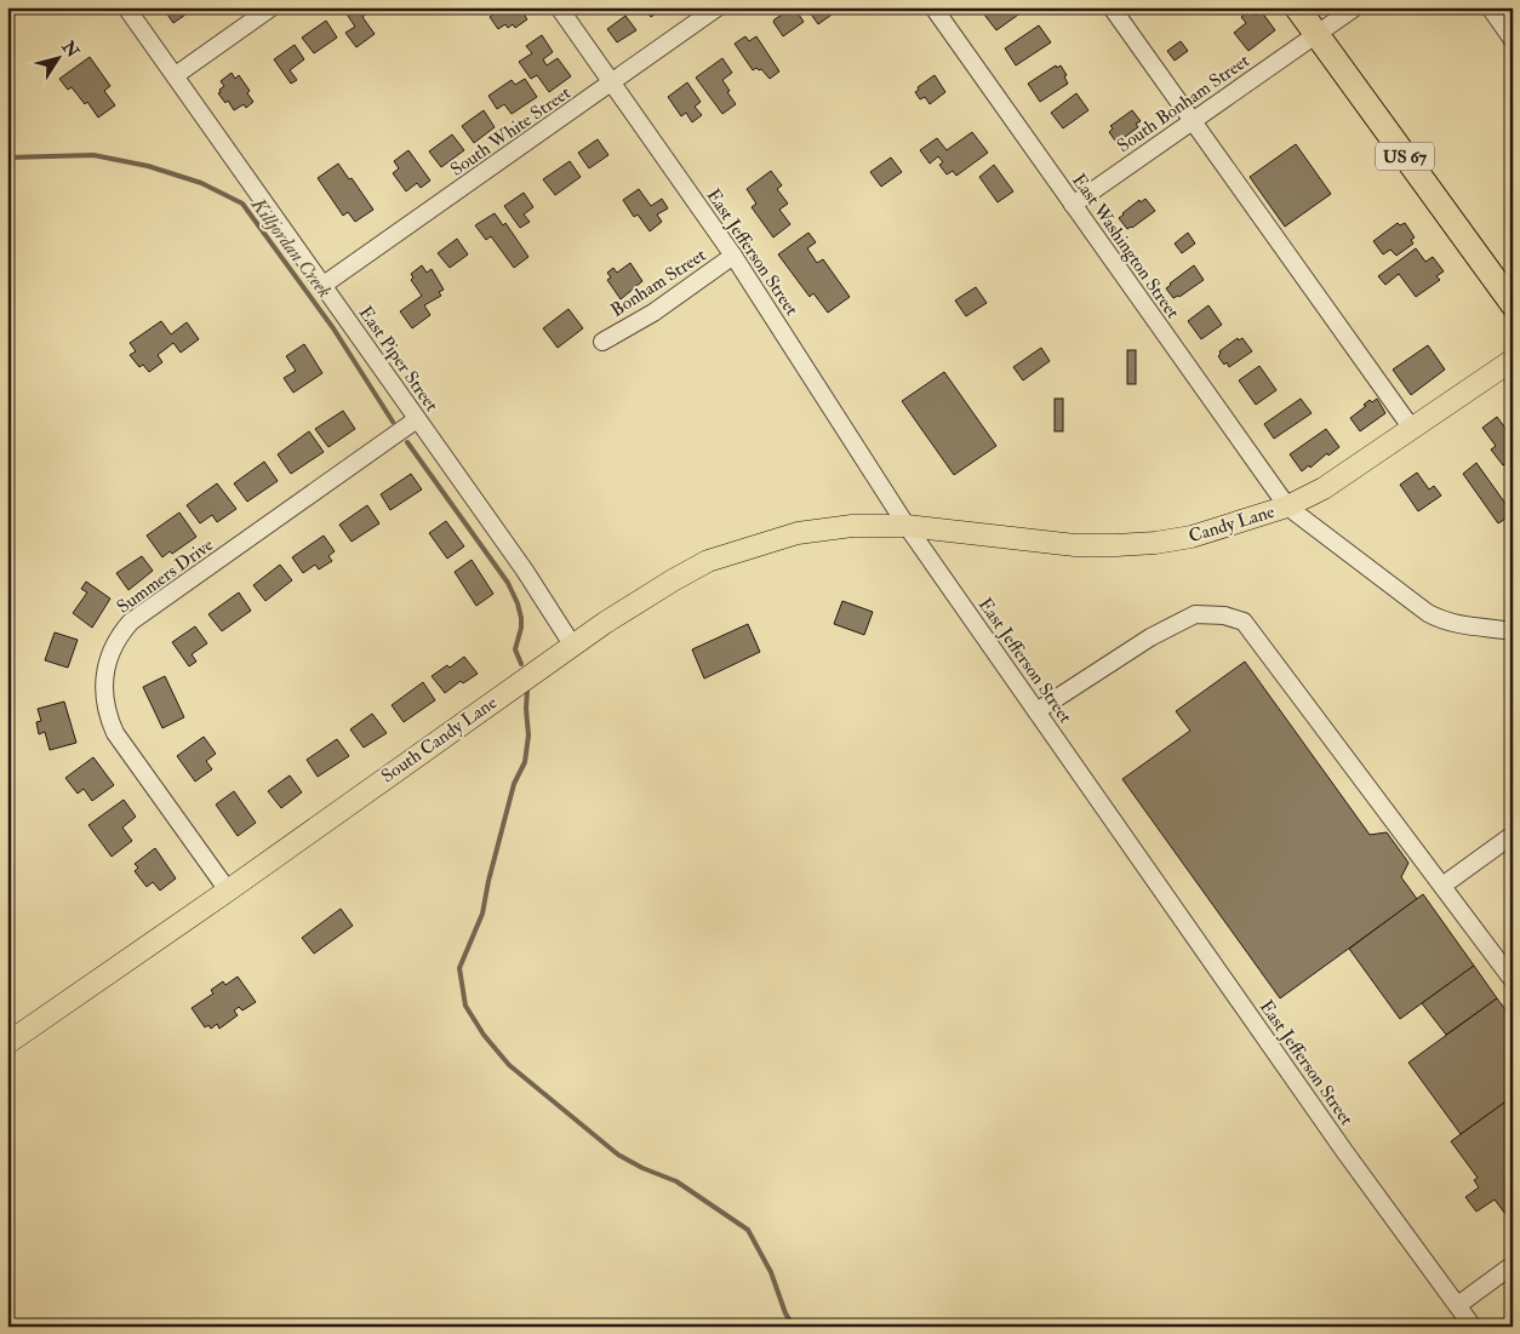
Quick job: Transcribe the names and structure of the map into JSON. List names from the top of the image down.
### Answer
{
  "streets": {
    "highway": ["US 67"],
    "main road": ["Candy Lane", "South Candy Lane"],
    "street": [
      "South Bonham Street",
      "South White Street",
      "East Washington Street",
      "East Jefferson Street",
      "Bonham Street",
      "East Piper Street",
      "Summers Drive"
    ]
  },
  "crossings": [
    ["South Bonham Street", "US 67"],
    ["South Bonham Street", "East Washington Street"],
    ["South White Street", "East Jefferson Street"],
    ["South White Street", "East Piper Street"],
    ["East Washington Street", "Candy Lane"],
    ["East Jefferson Street", "Bonham Street"],
    ["East Jefferson Street", "Candy Lane"],
    ["East Jefferson Street", "South Candy Lane"],
    ["East Piper Street", "Summers Drive"],
    ["East Piper Street", "South Candy Lane"],
    ["Candy Lane", "South Candy Lane"],
    ["Summers Drive", "South Candy Lane"]
  ],
  "water": ["Killjordan Creek"],
  "north": "top right"
}
